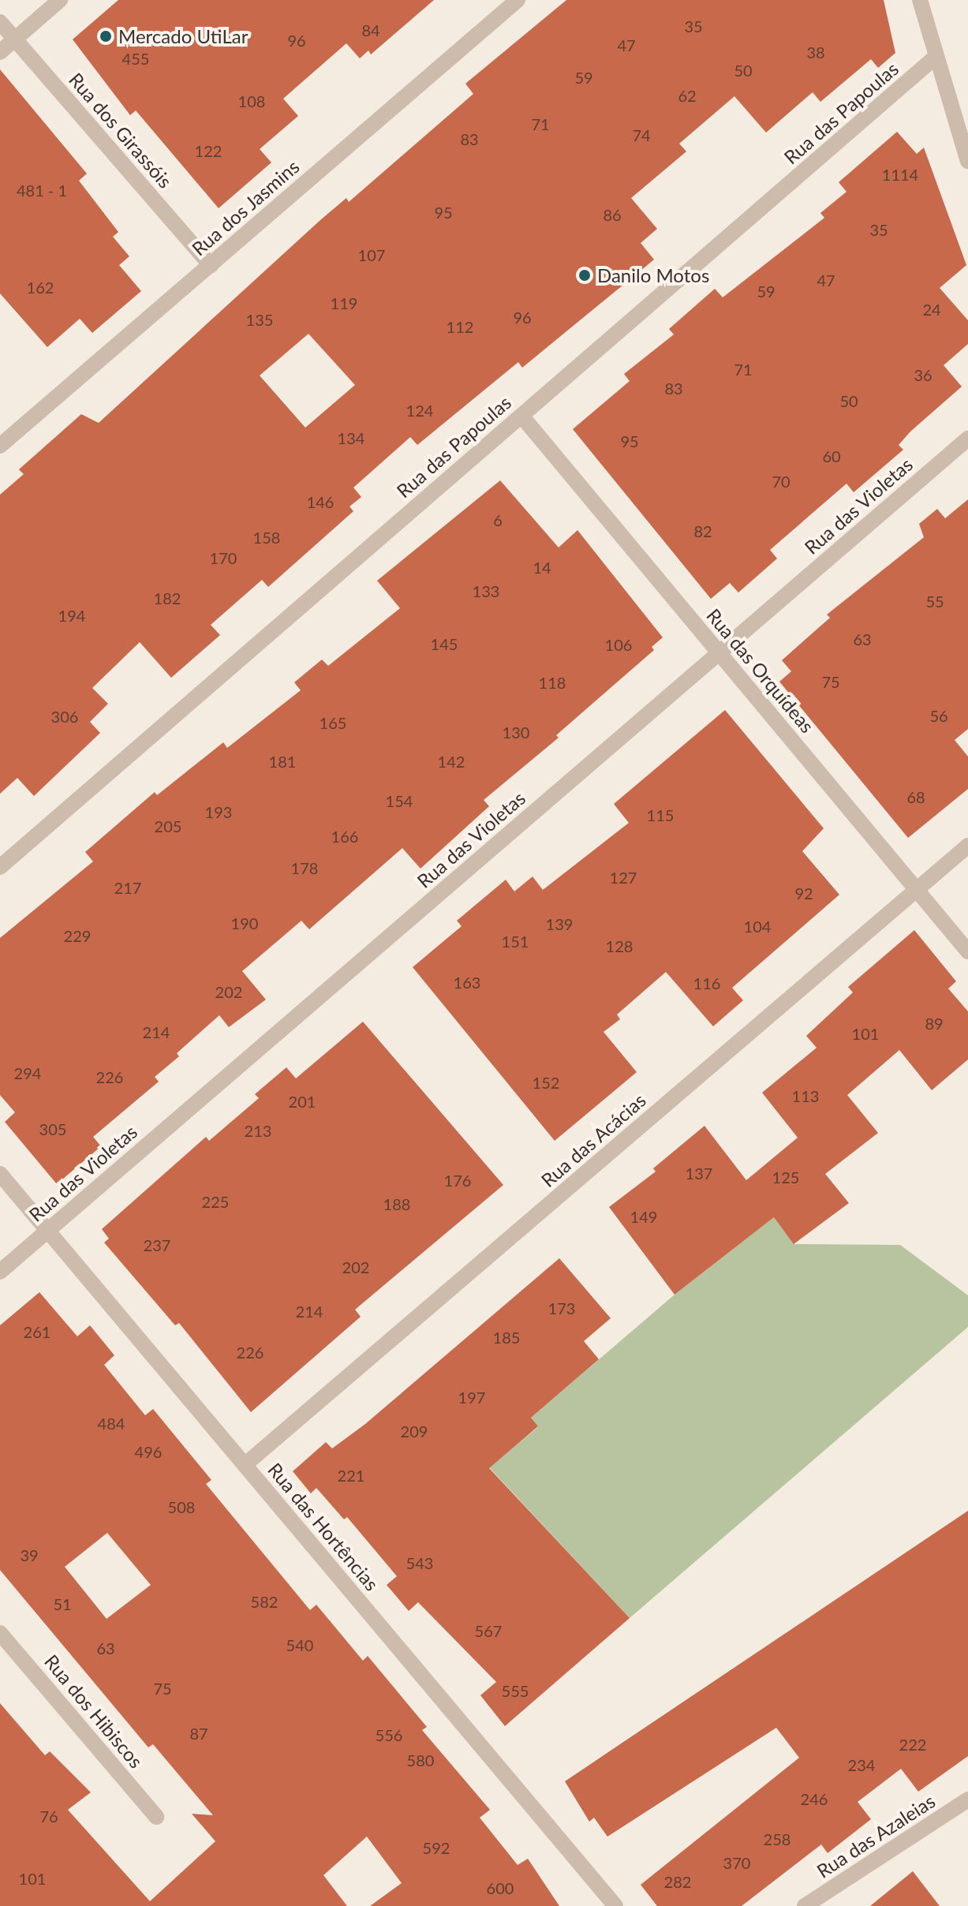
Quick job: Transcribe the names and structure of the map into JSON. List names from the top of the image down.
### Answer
{
  "streets": {
    "street": [
      "Rua das Papoulas",
      "Rua dos Girassóis",
      "Rua dos Jasmins",
      "Rua das Violetas",
      "Rua das Orquídeas",
      "Rua das Acácias",
      "Rua das Hortências",
      "Rua dos Hibiscos",
      "Rua das Azaleias"
    ]
  },
  "crossings": [
    ["Rua das Papoulas", "Rua das Orquídeas"],
    ["Rua dos Girassóis", "Rua dos Jasmins"],
    ["Rua das Violetas", "Rua das Orquídeas"],
    ["Rua das Violetas", "Rua das Hortências"],
    ["Rua das Orquídeas", "Rua das Acácias"],
    ["Rua das Acácias", "Rua das Hortências"]
  ],
  "places": ["Mercado UtiLar", "Danilo Motos"],
  "house_numbers": [
    "35",
    "84",
    "96",
    "47",
    "38",
    "455",
    "50",
    "59",
    "62",
    "108",
    "71",
    "74",
    "83",
    "122",
    "1114",
    "481 - 1",
    "95",
    "86",
    "35",
    "107",
    "47",
    "162",
    "59",
    "119",
    "24",
    "96",
    "135",
    "112",
    "71",
    "36",
    "83",
    "50",
    "124",
    "134",
    "95",
    "60",
    "70",
    "146",
    "6",
    "82",
    "158",
    "170",
    "14",
    "133",
    "182",
    "55",
    "194",
    "63",
    "145",
    "106",
    "75",
    "118",
    "56",
    "306",
    "165",
    "130",
    "181",
    "142",
    "68",
    "154",
    "193",
    "115",
    "205",
    "166",
    "178",
    "127",
    "217",
    "92",
    "190",
    "139",
    "104",
    "229",
    "151",
    "128",
    "163",
    "116",
    "202",
    "89",
    "214",
    "101",
    "294",
    "226",
    "152",
    "113",
    "201",
    "305",
    "213",
    "137",
    "125",
    "176",
    "225",
    "188",
    "149",
    "237",
    "202",
    "173",
    "214",
    "261",
    "185",
    "226",
    "197",
    "484",
    "209",
    "496",
    "221",
    "508",
    "39",
    "543",
    "582",
    "51",
    "567",
    "540",
    "63",
    "75",
    "555",
    "87",
    "556",
    "222",
    "580",
    "234",
    "246",
    "76",
    "258",
    "592",
    "370",
    "101",
    "282",
    "600"
  ]
}
